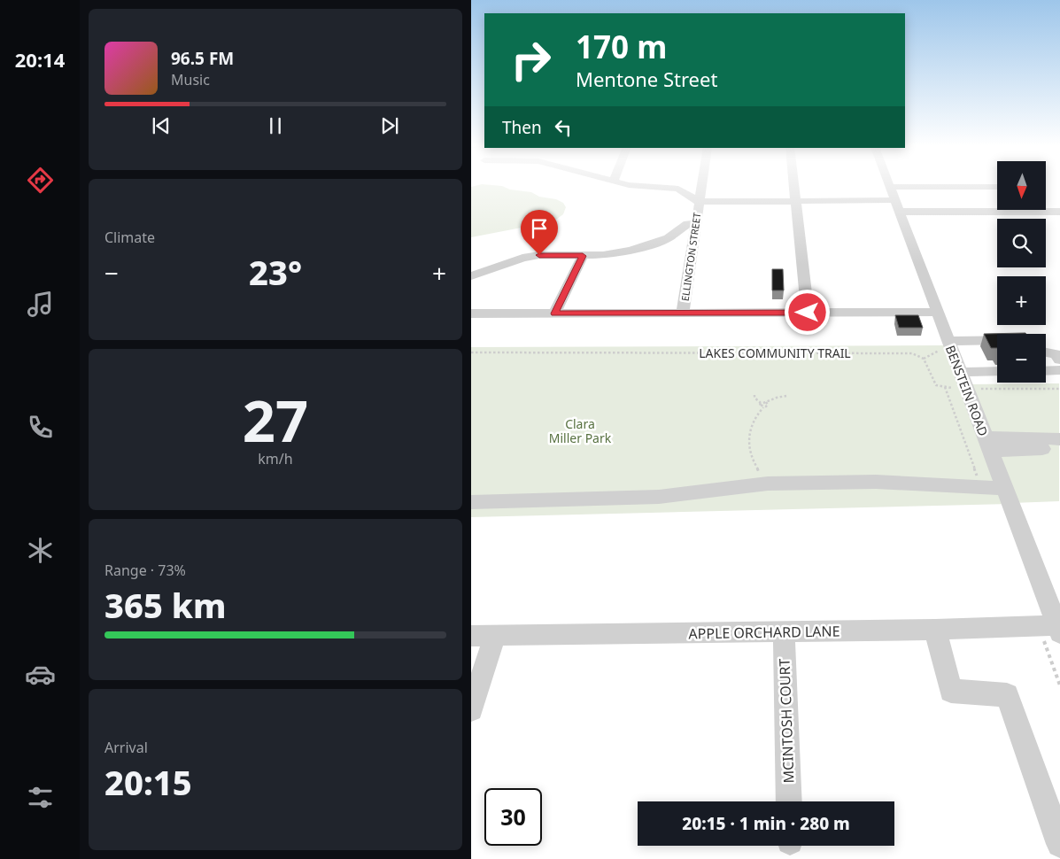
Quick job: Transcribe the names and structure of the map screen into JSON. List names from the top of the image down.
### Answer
{
  "streets": {
    "street": [
      "ELLINGTON STREET",
      "BENSTEIN ROAD",
      "APPLE ORCHARD LANE",
      "MCINTOSH COURT"
    ],
    "path": ["LAKES COMMUNITY TRAIL"]
  },
  "crossings": [
    ["BENSTEIN ROAD", "APPLE ORCHARD LANE"],
    ["APPLE ORCHARD LANE", "MCINTOSH COURT"]
  ],
  "parks": ["Clara Miller Park"],
  "north": "bottom",
  "page": {
    "tabs": "20:14",
    "turn": ["170 m", "Mentone Street"],
    "song": ["96.5 FM", "Music"],
    "then": "Then",
    "map_buttons": ["+", "−"],
    "tile": [
      "Climate",
      ["27", "km/h"],
      ["Range · 73%", "365 km"],
      ["Arrival", "20:15"]
    ],
    "heat": ["−", "23°", "+"],
    "limit": "30",
    "trip": "20:15 · 1 min · 280 m"
  }
}
